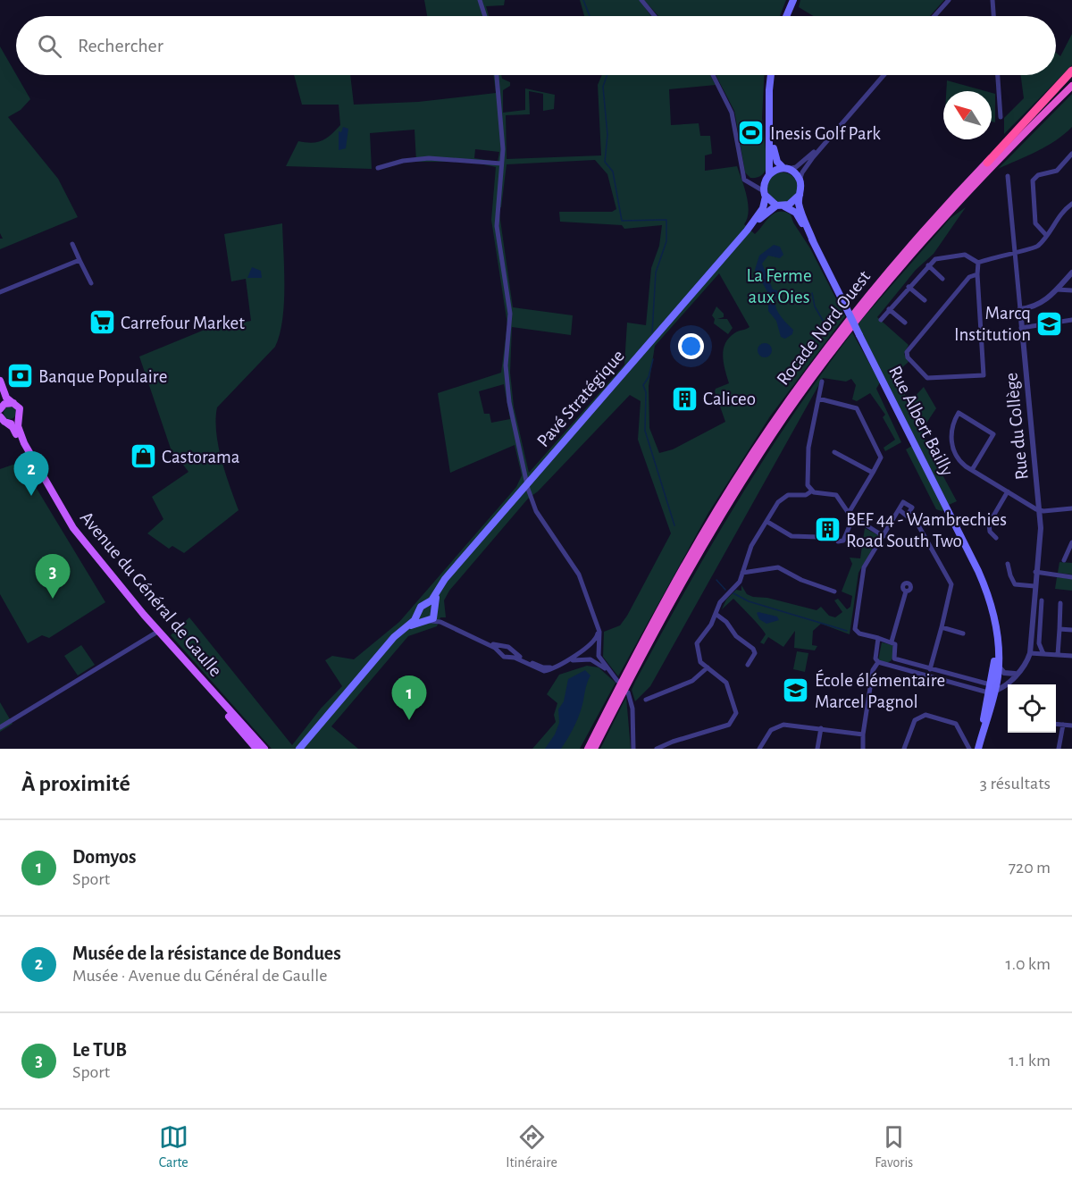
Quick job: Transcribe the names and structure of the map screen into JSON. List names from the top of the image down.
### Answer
{
  "streets": {
    "highway": ["Rocade Nord Ouest"],
    "main road": ["Pavé Stratégique", "Rue Albert Bailly", "Avenue du Général de Gaulle"],
    "street": ["Rue du Collège"]
  },
  "crossings": [
    ["Pavé Stratégique", "Rue Albert Bailly"],
    ["Rue Albert Bailly", "Rue du Collège"]
  ],
  "parks": ["La Ferme aux Oies"],
  "places": {
    "sports": ["Inesis Golf Park"],
    "supermarket": ["Carrefour Market"],
    "school or university": ["Marcq Institution", "École élémentaire Marcel Pagnol"],
    "bank": ["Banque Populaire"],
    "building": ["Caliceo", "BEF 44 - Wambrechies Road South Two"],
    "shop": ["Castorama"]
  },
  "north": "top left",
  "page": {
    "search": "Rechercher",
    "pins": ["2", "3", "1"],
    "heading": ["À proximité", "3 résultats"],
    "list": [
      {
        "mark": "1",
        "name": "Domyos",
        "note": "Sport",
        "value": "720 m"
      },
      {
        "mark": "2",
        "name": "Musée de la résistance de Bondues",
        "note": "Musée · Avenue du Général de Gaulle",
        "value": "1.0 km"
      },
      {
        "mark": "3",
        "name": "Le TUB",
        "note": "Sport",
        "value": "1.1 km"
      }
    ],
    "nav": ["Carte", "Itinéraire", "Favoris"]
  }
}
